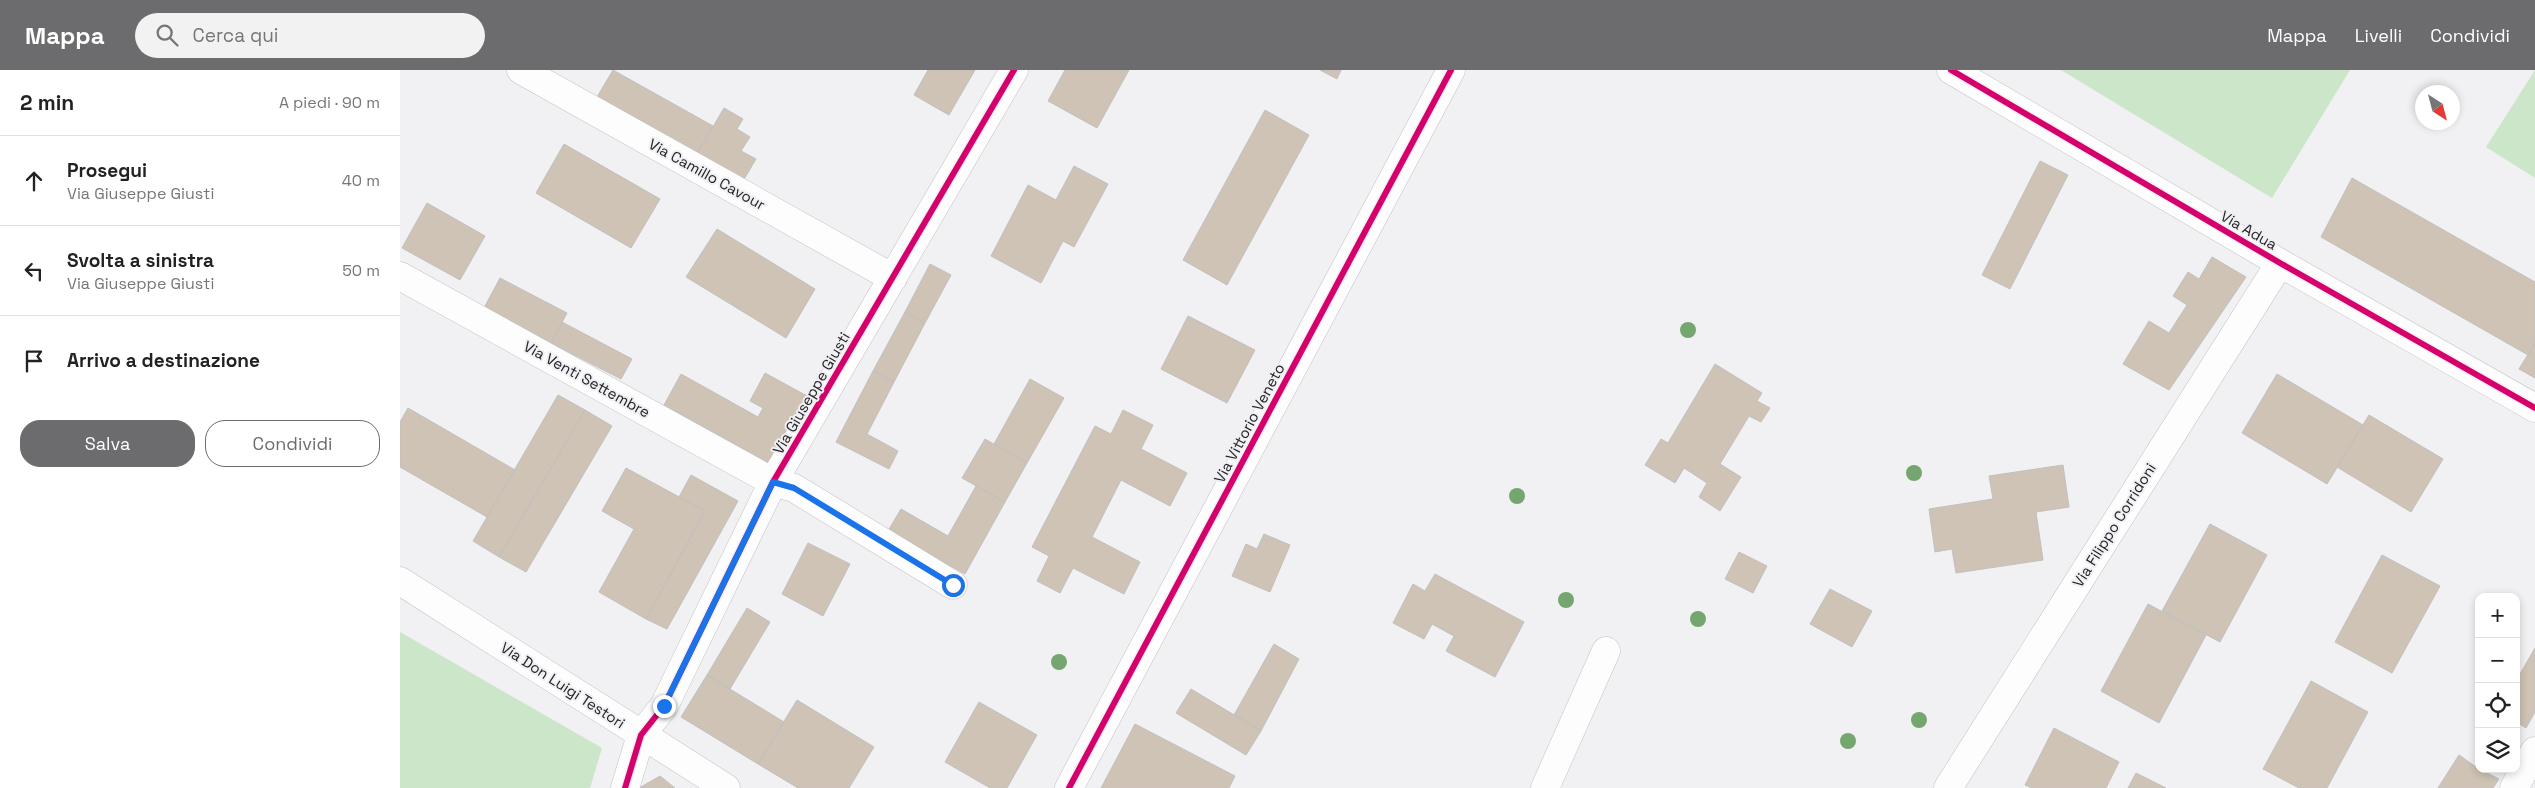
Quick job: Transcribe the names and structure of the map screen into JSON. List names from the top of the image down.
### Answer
{
  "streets": {
    "street": [
      "Via Camillo Cavour",
      "Via Adua",
      "Via Venti Settembre",
      "Via Giuseppe Giusti",
      "Via Vittorio Veneto",
      "Via Filippo Corridoni",
      "Via Don Luigi Testori"
    ]
  },
  "crossings": [
    ["Via Camillo Cavour", "Via Giuseppe Giusti"],
    ["Via Adua", "Via Filippo Corridoni"],
    ["Via Venti Settembre", "Via Giuseppe Giusti"],
    ["Via Giuseppe Giusti", "Via Don Luigi Testori"]
  ],
  "north": "bottom right",
  "page": {
    "header": "Mappa",
    "search": "Cerca qui",
    "nav": ["Mappa", "Livelli", "Condividi"],
    "heading": ["2 min", "A piedi · 90 m"],
    "list": [
      ["Prosegui", "Via Giuseppe Giusti", "40 m"],
      ["Svolta a sinistra", "Via Giuseppe Giusti", "50 m"],
      "Arrivo a destinazione"
    ],
    "buttons": ["Salva", "Condividi"],
    "map_buttons": ["+", "−"]
  }
}
